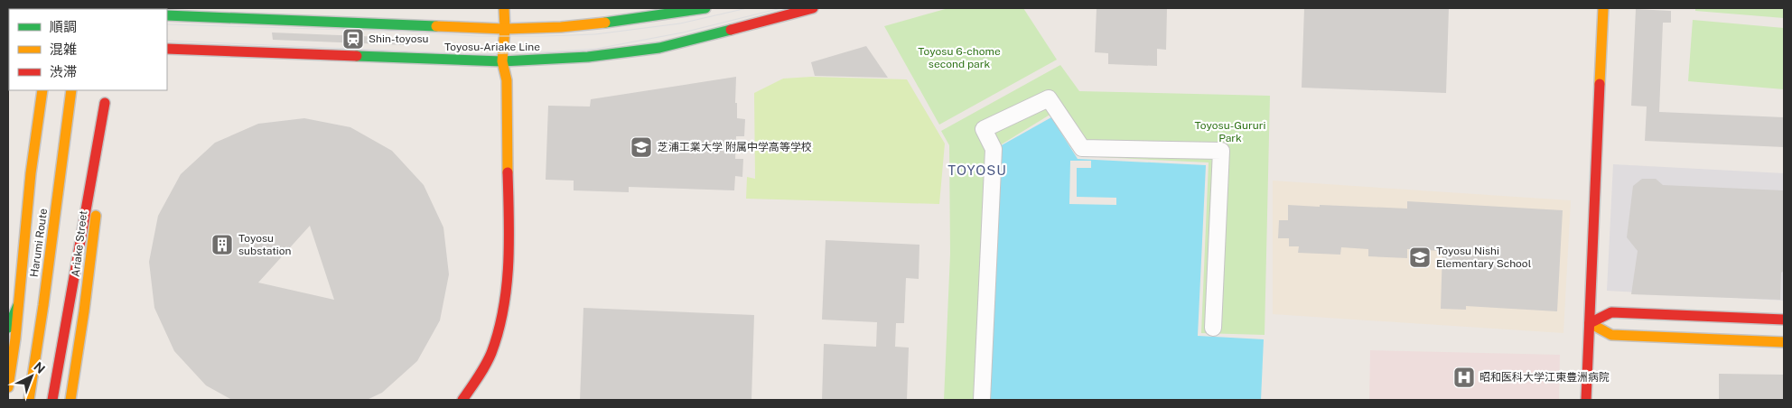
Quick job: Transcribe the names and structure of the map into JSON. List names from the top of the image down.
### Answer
{
  "streets": {
    "main road": ["Toyosu-Ariake Line", "Harumi Route", "Ariake Street"]
  },
  "districts": ["TOYOSU"],
  "parks": ["Toyosu 6-chome second park", "Toyosu-Gururi Park"],
  "places": {
    "station": ["Shin-toyosu"],
    "school or university": ["芝浦工業大学 附属中学高等学校", "Toyosu Nishi Elementary School"],
    "building": ["Toyosu substation"],
    "hospital": ["昭和医科大学江東豊洲病院"]
  },
  "legend": ["順調", "混雑", "渋滞"],
  "north": "top right"
}
